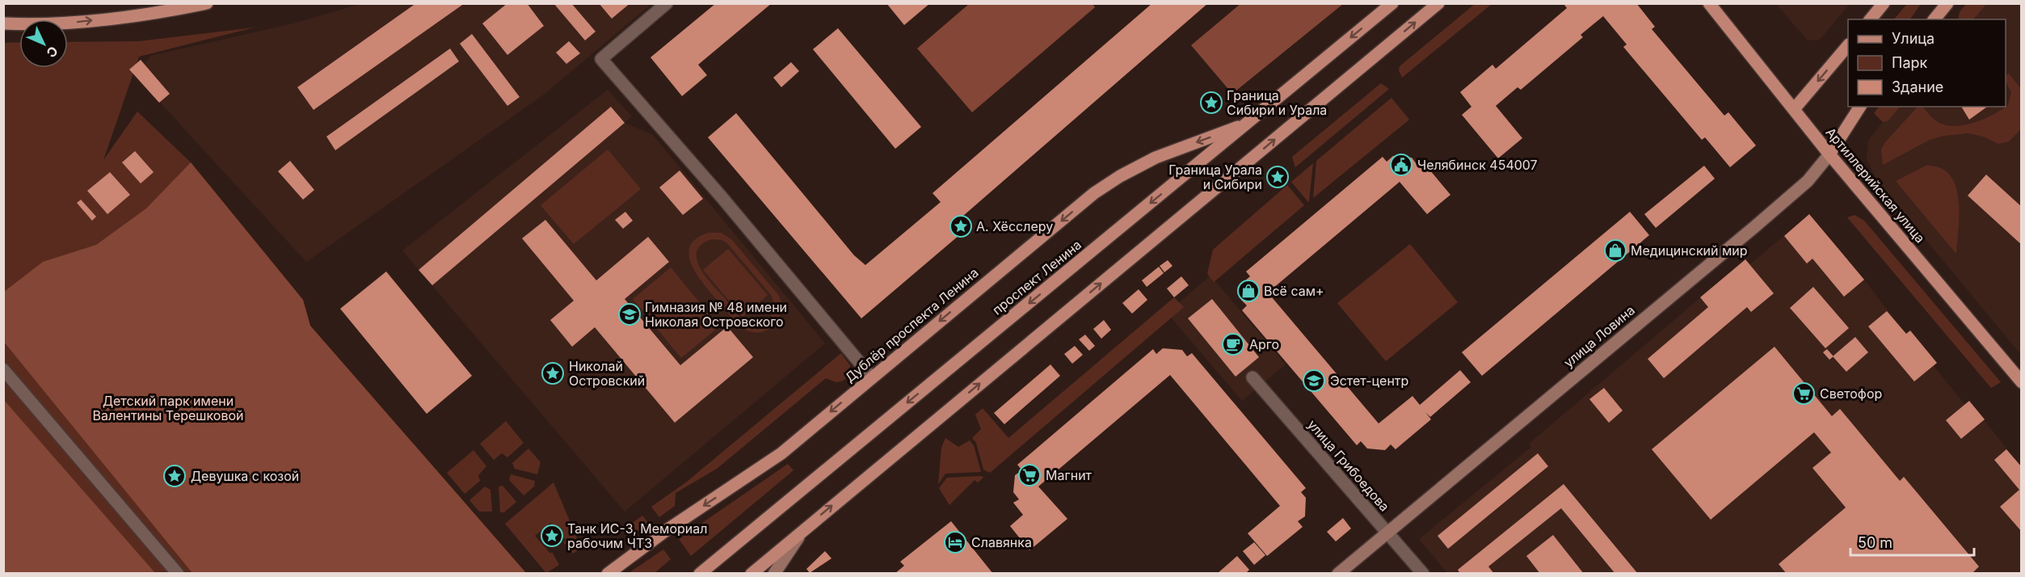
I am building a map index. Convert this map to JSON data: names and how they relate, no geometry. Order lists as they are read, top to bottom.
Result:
{
  "streets": {
    "main road": [
      "Артиллерийская улица",
      "проспект Ленина",
      "Дублёр проспекта Ленина",
      "улица Ловина"
    ],
    "street": ["улица Грибоедова"]
  },
  "crossings": [
    ["Артиллерийская улица", "улица Ловина"],
    ["проспект Ленина", "Дублёр проспекта Ленина"],
    ["улица Ловина", "улица Грибоедова"]
  ],
  "parks": ["Детский парк имени Валентины Терешковой"],
  "places": {
    "place": [
      "Граница Сибири и Урала",
      "Граница Урала и Сибири",
      "А. Хёсслеру",
      "Николай Островский",
      "Девушка с козой",
      "Танк ИС-3, Мемориал рабочим ЧТЗ"
    ],
    "public building": ["Челябинск 454007"],
    "shop": ["Медицинский мир", "Всё сам+"],
    "school or university": ["Гимназия № 48 имени Николая Островского", "Эстет-центр"],
    "cafe": ["Арго"],
    "supermarket": ["Светофор", "Магнит"],
    "hotel": ["Славянка"]
  },
  "legend": ["Улица", "Парк", "Здание"],
  "scale_bar": "50 m",
  "north": "bottom right"
}
